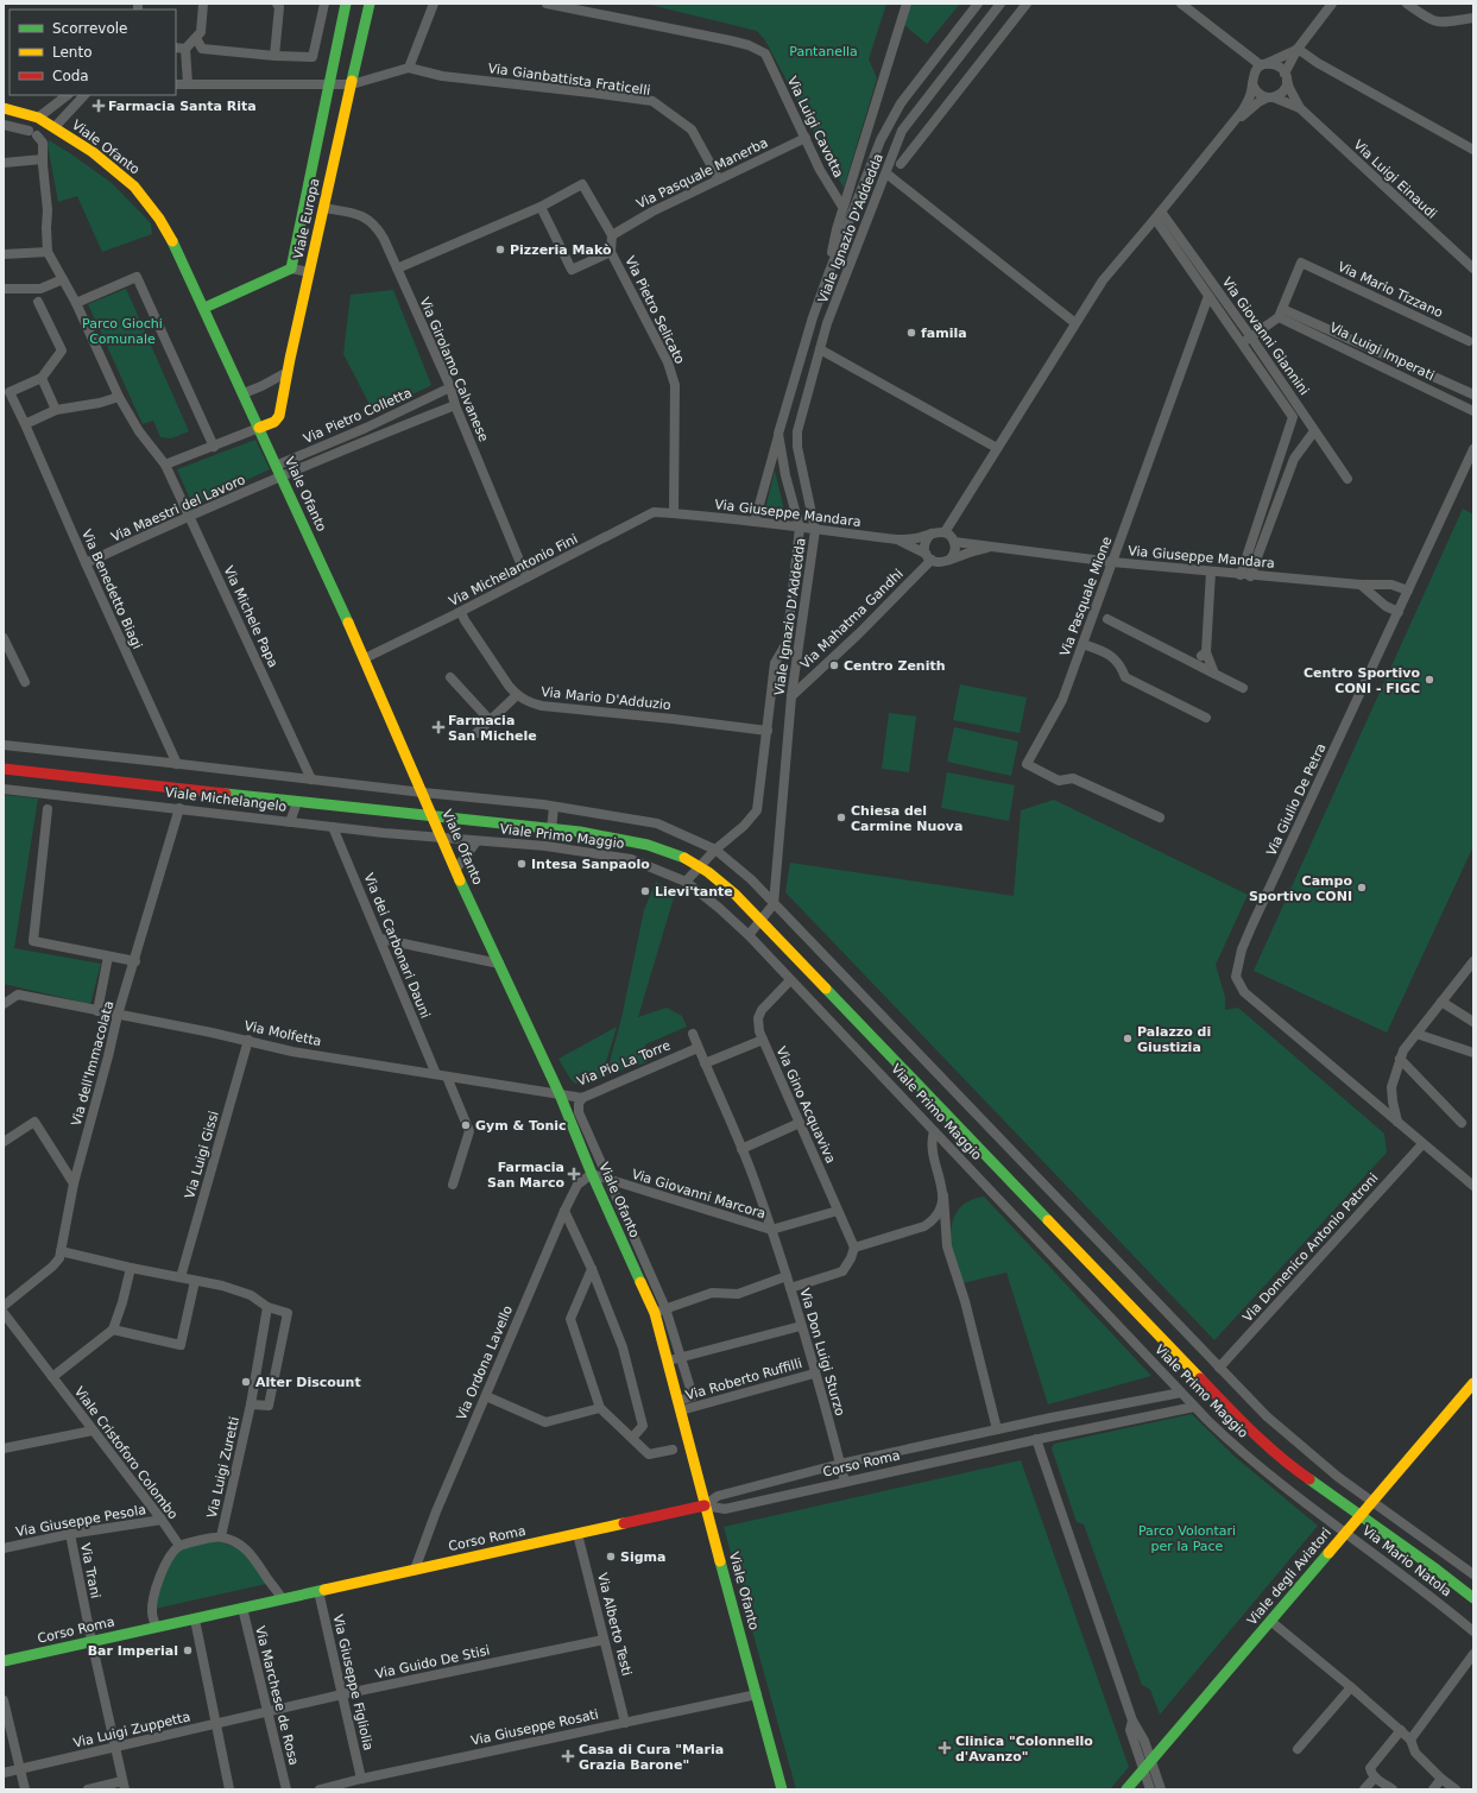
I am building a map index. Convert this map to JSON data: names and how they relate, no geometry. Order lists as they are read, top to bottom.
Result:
{
  "streets": {
    "street": [
      "Via Gianbattista Fraticelli",
      "Via Luigi Cavotta",
      "Viale Ofanto",
      "Via Pasquale Manerba",
      "Via Luigi Einaudi",
      "Viale Europa",
      "Viale Ignazio D'Addedda",
      "Via Mario Tizzano",
      "Via Pietro Selicato",
      "Via Giovanni Giannini",
      "Via Luigi Imperati",
      "Via Girolamo Calvanese",
      "Via Pietro Colletta",
      "Via Maestri del Lavoro",
      "Via Giuseppe Mandara",
      "Via Michelantonio Fini",
      "Via Benedetto Biagi",
      "Via Pasquale Mione",
      "Via Michele Papa",
      "Via Mahatma Gandhi",
      "Via Mario D'Adduzio",
      "Viale Michelangelo",
      "Via Giulio De Petra",
      "Viale Primo Maggio",
      "Via dei Carbonari Dauni",
      "Via Molfetta",
      "Via dell'Immacolata",
      "Via Pio La Torre",
      "Via Gino Acquaviva",
      "Via Luigi Gissi",
      "Via Giovanni Marcora",
      "Via Domenico Antonio Patroni",
      "Via Don Luigi Sturzo",
      "Via Ordona Lavello",
      "Via Roberto Ruffilli",
      "Viale Cristoforo Colombo",
      "Corso Roma",
      "Via Luigi Zuretti",
      "Via Giuseppe Pesola",
      "Via Mario Natola",
      "Via Trani",
      "Viale degli Aviatori",
      "Via Alberto Testi",
      "Via Guido De Stisi",
      "Via Giuseppe Figliolia",
      "Via Marchese de Rosa",
      "Via Giuseppe Rosati",
      "Via Luigi Zuppetta"
    ]
  },
  "crossings": [
    ["Via Gianbattista Fraticelli", "Via Pasquale Manerba"],
    ["Via Luigi Cavotta", "Via Pasquale Manerba"],
    ["Viale Ofanto", "Viale Europa"],
    ["Viale Ofanto", "Via Pietro Colletta"],
    ["Viale Ofanto", "Via Maestri del Lavoro"],
    ["Viale Ofanto", "Via Michelantonio Fini"],
    ["Viale Ofanto", "Viale Michelangelo"],
    ["Viale Ofanto", "Viale Primo Maggio"],
    ["Viale Ofanto", "Via Molfetta"],
    ["Viale Ofanto", "Via Pio La Torre"],
    ["Viale Ofanto", "Via Giovanni Marcora"],
    ["Viale Ofanto", "Via Ordona Lavello"],
    ["Viale Ofanto", "Via Roberto Ruffilli"],
    ["Viale Ofanto", "Corso Roma"],
    ["Viale Ofanto", "Via Giuseppe Rosati"],
    ["Via Pasquale Manerba", "Via Pietro Selicato"],
    ["Viale Europa", "Via Girolamo Calvanese"],
    ["Viale Ignazio D'Addedda", "Via Giuseppe Mandara"],
    ["Viale Ignazio D'Addedda", "Via Mahatma Gandhi"],
    ["Viale Ignazio D'Addedda", "Via Mario D'Adduzio"],
    ["Viale Ignazio D'Addedda", "Viale Primo Maggio"],
    ["Via Mario Tizzano", "Via Luigi Imperati"],
    ["Via Pietro Selicato", "Via Giuseppe Mandara"],
    ["Via Pietro Selicato", "Via Michelantonio Fini"],
    ["Via Giovanni Giannini", "Via Giuseppe Mandara"],
    ["Via Giovanni Giannini", "Via Pasquale Mione"],
    ["Via Girolamo Calvanese", "Via Pietro Colletta"],
    ["Via Girolamo Calvanese", "Via Michelantonio Fini"],
    ["Via Pietro Colletta", "Via Maestri del Lavoro"],
    ["Via Maestri del Lavoro", "Via Benedetto Biagi"],
    ["Via Maestri del Lavoro", "Via Michele Papa"],
    ["Via Giuseppe Mandara", "Via Michelantonio Fini"],
    ["Via Giuseppe Mandara", "Via Pasquale Mione"],
    ["Via Giuseppe Mandara", "Via Mahatma Gandhi"],
    ["Via Giuseppe Mandara", "Via Giulio De Petra"],
    ["Viale Michelangelo", "Viale Primo Maggio"],
    ["Viale Michelangelo", "Via dei Carbonari Dauni"],
    ["Viale Michelangelo", "Via dell'Immacolata"],
    ["Via Giulio De Petra", "Via Domenico Antonio Patroni"],
    ["Viale Primo Maggio", "Via Gino Acquaviva"],
    ["Viale Primo Maggio", "Via Domenico Antonio Patroni"],
    ["Viale Primo Maggio", "Corso Roma"],
    ["Viale Primo Maggio", "Via Mario Natola"],
    ["Viale Primo Maggio", "Viale degli Aviatori"],
    ["Via dei Carbonari Dauni", "Via Molfetta"],
    ["Via Molfetta", "Via dell'Immacolata"],
    ["Via Molfetta", "Via Pio La Torre"],
    ["Via Molfetta", "Via Luigi Gissi"],
    ["Via Pio La Torre", "Via Don Luigi Sturzo"],
    ["Via Giovanni Marcora", "Via Don Luigi Sturzo"],
    ["Via Giovanni Marcora", "Via Ordona Lavello"],
    ["Via Don Luigi Sturzo", "Via Roberto Ruffilli"],
    ["Via Don Luigi Sturzo", "Corso Roma"],
    ["Via Ordona Lavello", "Corso Roma"],
    ["Viale Cristoforo Colombo", "Via Giuseppe Pesola"],
    ["Corso Roma", "Via Trani"],
    ["Corso Roma", "Via Alberto Testi"],
    ["Corso Roma", "Via Giuseppe Figliolia"],
    ["Corso Roma", "Via Marchese de Rosa"],
    ["Via Giuseppe Pesola", "Via Trani"],
    ["Via Mario Natola", "Viale degli Aviatori"],
    ["Via Trani", "Via Luigi Zuppetta"],
    ["Via Alberto Testi", "Via Guido De Stisi"],
    ["Via Alberto Testi", "Via Giuseppe Rosati"],
    ["Via Guido De Stisi", "Via Giuseppe Figliolia"],
    ["Via Guido De Stisi", "Via Marchese de Rosa"],
    ["Via Guido De Stisi", "Via Luigi Zuppetta"],
    ["Via Giuseppe Figliolia", "Via Giuseppe Rosati"],
    ["Via Marchese de Rosa", "Via Luigi Zuppetta"]
  ],
  "parks": ["Pantanella", "Parco Giochi Comunale", "Parco Volontari per la Pace"],
  "places": {
    "health": [
      "Farmacia Santa Rita",
      "Farmacia San Michele",
      "Farmacia San Marco",
      "Clinica \"Colonnello d'Avanzo\"",
      "Casa di Cura \"Maria Grazia Barone\""
    ],
    "other": [
      "Pizzeria Makò",
      "famila",
      "Centro Zenith",
      "Centro Sportivo CONI - FIGC",
      "Chiesa del Carmine Nuova",
      "Intesa Sanpaolo",
      "Campo Sportivo CONI",
      "Lievi'tante",
      "Palazzo di Giustizia",
      "Gym & Tonic",
      "Alter Discount",
      "Sigma",
      "Bar Imperial"
    ]
  },
  "legend": ["Scorrevole", "Lento", "Coda"]
}
